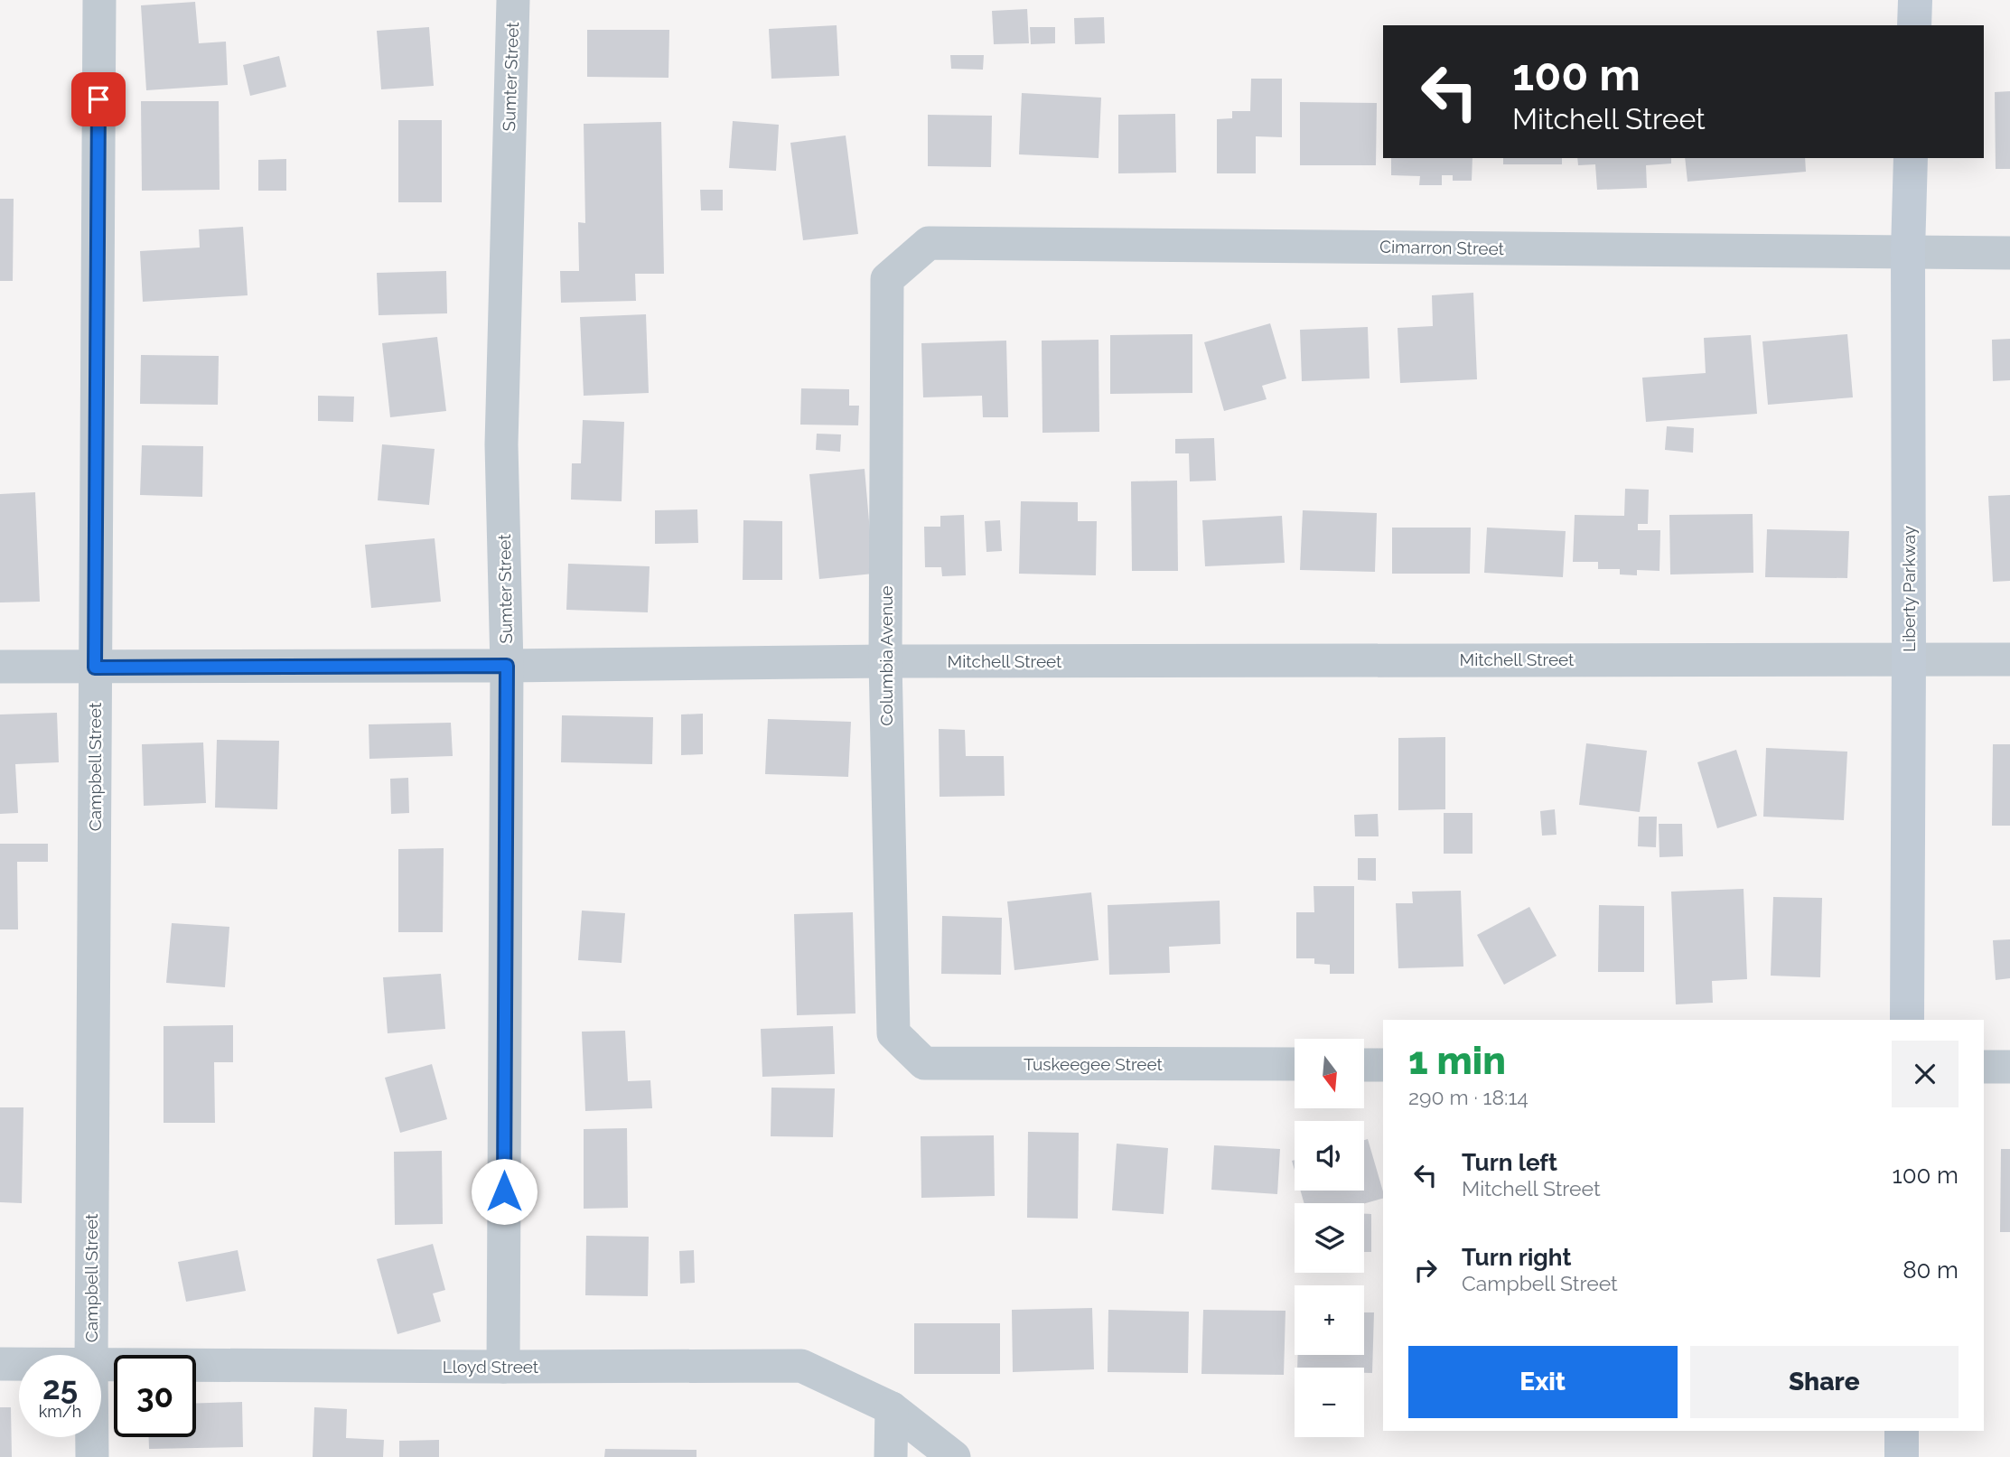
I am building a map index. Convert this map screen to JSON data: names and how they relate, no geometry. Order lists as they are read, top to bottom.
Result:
{
  "streets": {
    "street": [
      "Sumter Street",
      "Cimarron Street",
      "Liberty Parkway",
      "Columbia Avenue",
      "Mitchell Street",
      "Campbell Street",
      "Tuskeegee Street",
      "Lloyd Street"
    ]
  },
  "crossings": [
    ["Sumter Street", "Mitchell Street"],
    ["Sumter Street", "Lloyd Street"],
    ["Cimarron Street", "Liberty Parkway"],
    ["Cimarron Street", "Columbia Avenue"],
    ["Liberty Parkway", "Mitchell Street"],
    ["Columbia Avenue", "Mitchell Street"],
    ["Columbia Avenue", "Tuskeegee Street"],
    ["Mitchell Street", "Campbell Street"]
  ],
  "north": "bottom",
  "page": {
    "turn": ["100 m", "Mitchell Street"],
    "heading": ["1 min", "290 m · 18:14"],
    "map_buttons": ["+", "−"],
    "list": [
      {
        "name": "Turn left",
        "note": "Mitchell Street",
        "value": "100 m"
      },
      {
        "name": "Turn right",
        "note": "Campbell Street",
        "value": "80 m"
      }
    ],
    "buttons": ["Exit", "Share"],
    "speed": "25 km/h",
    "limit": "30"
  }
}
